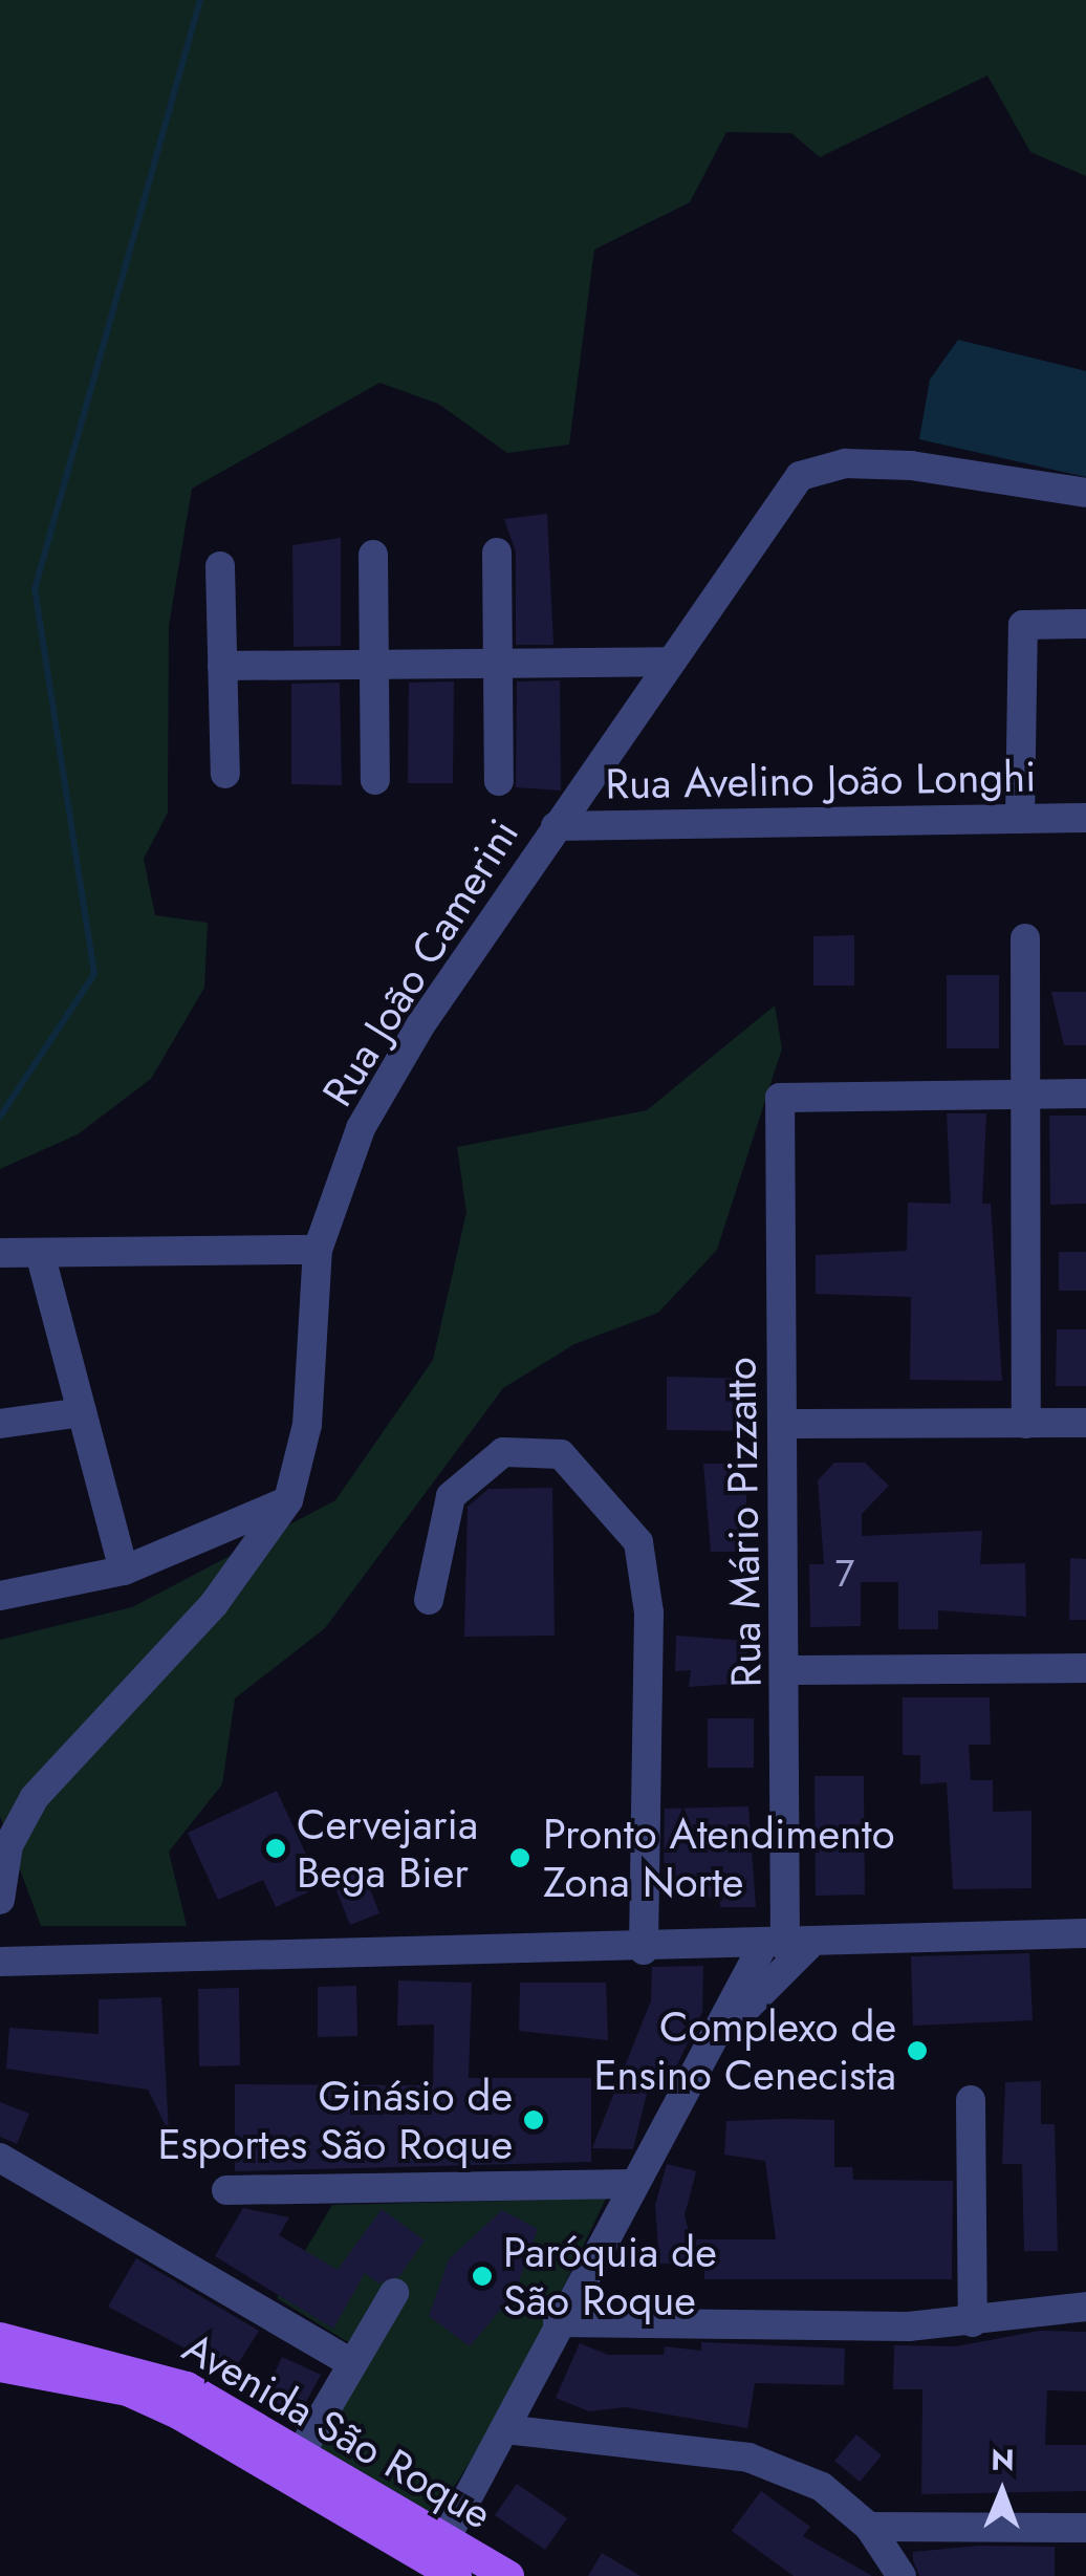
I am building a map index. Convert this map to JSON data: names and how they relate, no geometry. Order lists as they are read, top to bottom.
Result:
{
  "streets": {
    "main road": ["Avenida São Roque"],
    "street": ["Rua Avelino João Longhi", "Rua João Camerini", "Rua Mário Pizzatto"]
  },
  "crossings": [
    ["Rua Avelino João Longhi", "Rua João Camerini"]
  ],
  "places": [
    "Cervejaria Bega Bier",
    "Pronto Atendimento Zona Norte",
    "Complexo de Ensino Cenecista",
    "Ginásio de Esportes São Roque",
    "Paróquia de São Roque"
  ],
  "house_numbers": ["7"],
  "north": "top"
}
